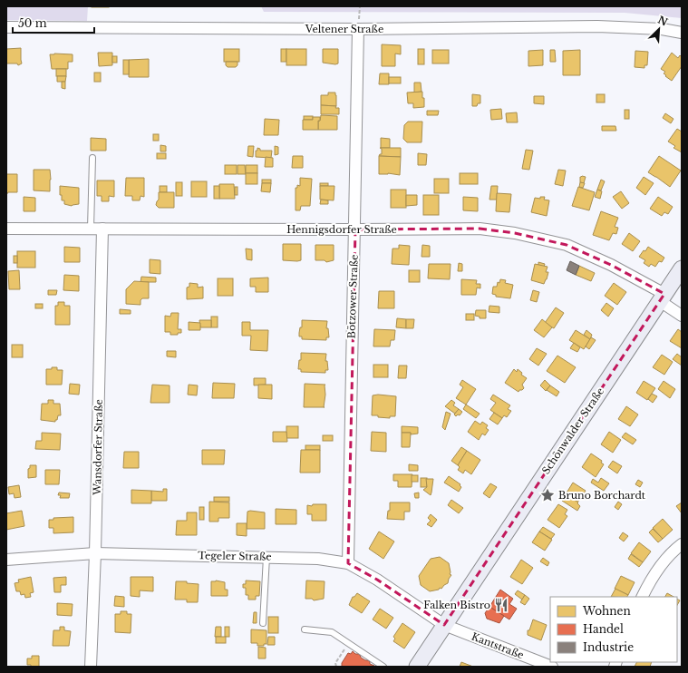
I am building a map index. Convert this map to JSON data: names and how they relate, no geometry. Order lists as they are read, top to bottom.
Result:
{
  "streets": {
    "main road": ["Schönwalder Straße"],
    "street": [
      "Veltener Straße",
      "Hennigsdorfer Straße",
      "Bötzower Straße",
      "Wansdorfer Straße",
      "Tegeler Straße",
      "Kantstraße"
    ]
  },
  "crossings": [
    ["Veltener Straße", "Bötzower Straße"],
    ["Hennigsdorfer Straße", "Bötzower Straße"],
    ["Hennigsdorfer Straße", "Schönwalder Straße"],
    ["Hennigsdorfer Straße", "Wansdorfer Straße"],
    ["Bötzower Straße", "Tegeler Straße"],
    ["Schönwalder Straße", "Tegeler Straße"],
    ["Schönwalder Straße", "Kantstraße"],
    ["Wansdorfer Straße", "Tegeler Straße"],
    ["Tegeler Straße", "Kantstraße"]
  ],
  "places": {
    "place": ["Bruno Borchardt"],
    "restaurant": ["Falken Bistro"]
  },
  "legend": ["Wohnen", "Handel", "Industrie"],
  "scale_bar": "50 m",
  "north": "top right"
}
